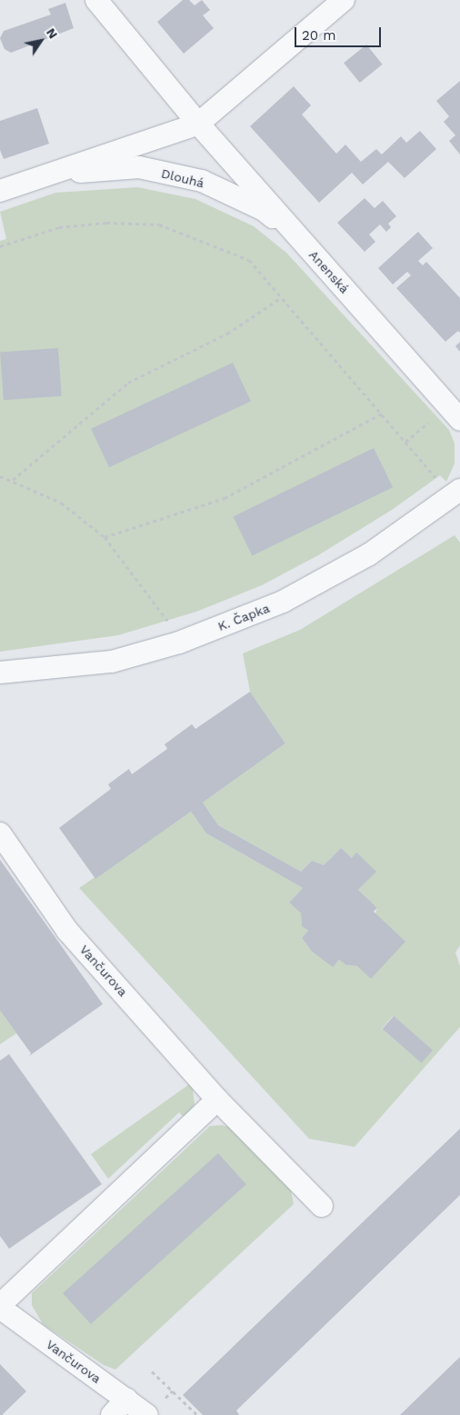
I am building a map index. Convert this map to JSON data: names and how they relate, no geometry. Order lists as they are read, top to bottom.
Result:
{
  "streets": {
    "street": [
      "Dlouhá",
      "Anenská",
      "K. Čapka",
      "Vančurova"
    ]
  },
  "crossings": [
    ["Dlouhá", "Anenská"]
  ],
  "scale_bar": "20 m",
  "north": "top right"
}
